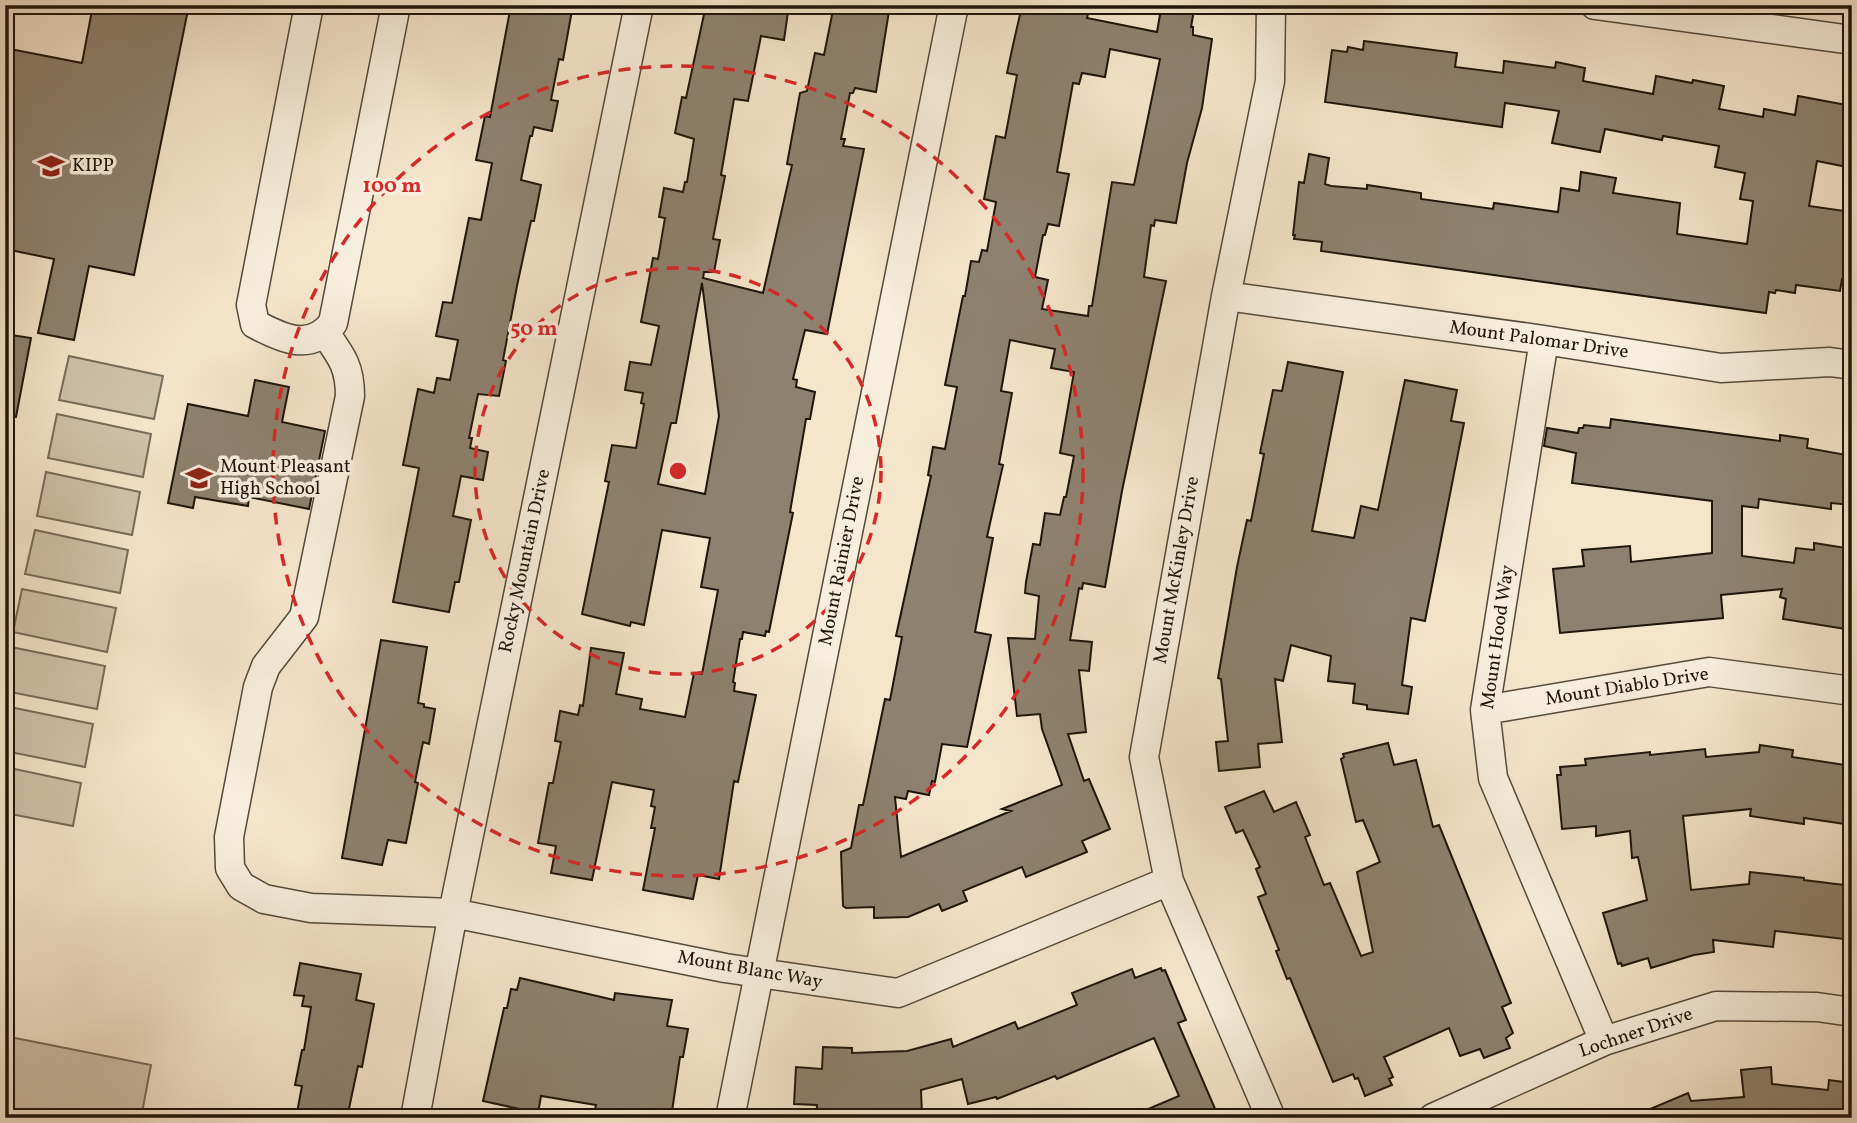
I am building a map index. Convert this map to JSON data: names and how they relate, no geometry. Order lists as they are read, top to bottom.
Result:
{
  "streets": {
    "street": [
      "Mount Palomar Drive",
      "Rocky Mountain Drive",
      "Mount Rainier Drive",
      "Mount McKinley Drive",
      "Mount Hood Way",
      "Mount Diablo Drive",
      "Mount Blanc Way",
      "Lochner Drive"
    ]
  },
  "crossings": [
    ["Mount Palomar Drive", "Mount McKinley Drive"],
    ["Mount Palomar Drive", "Mount Hood Way"],
    ["Rocky Mountain Drive", "Mount Blanc Way"],
    ["Mount Rainier Drive", "Mount Blanc Way"],
    ["Mount McKinley Drive", "Mount Blanc Way"],
    ["Mount Hood Way", "Mount Diablo Drive"],
    ["Mount Hood Way", "Lochner Drive"]
  ],
  "places": {
    "school or university": ["KIPP", "Mount Pleasant High School"]
  },
  "rings": ["100 m", "50 m"]
}
